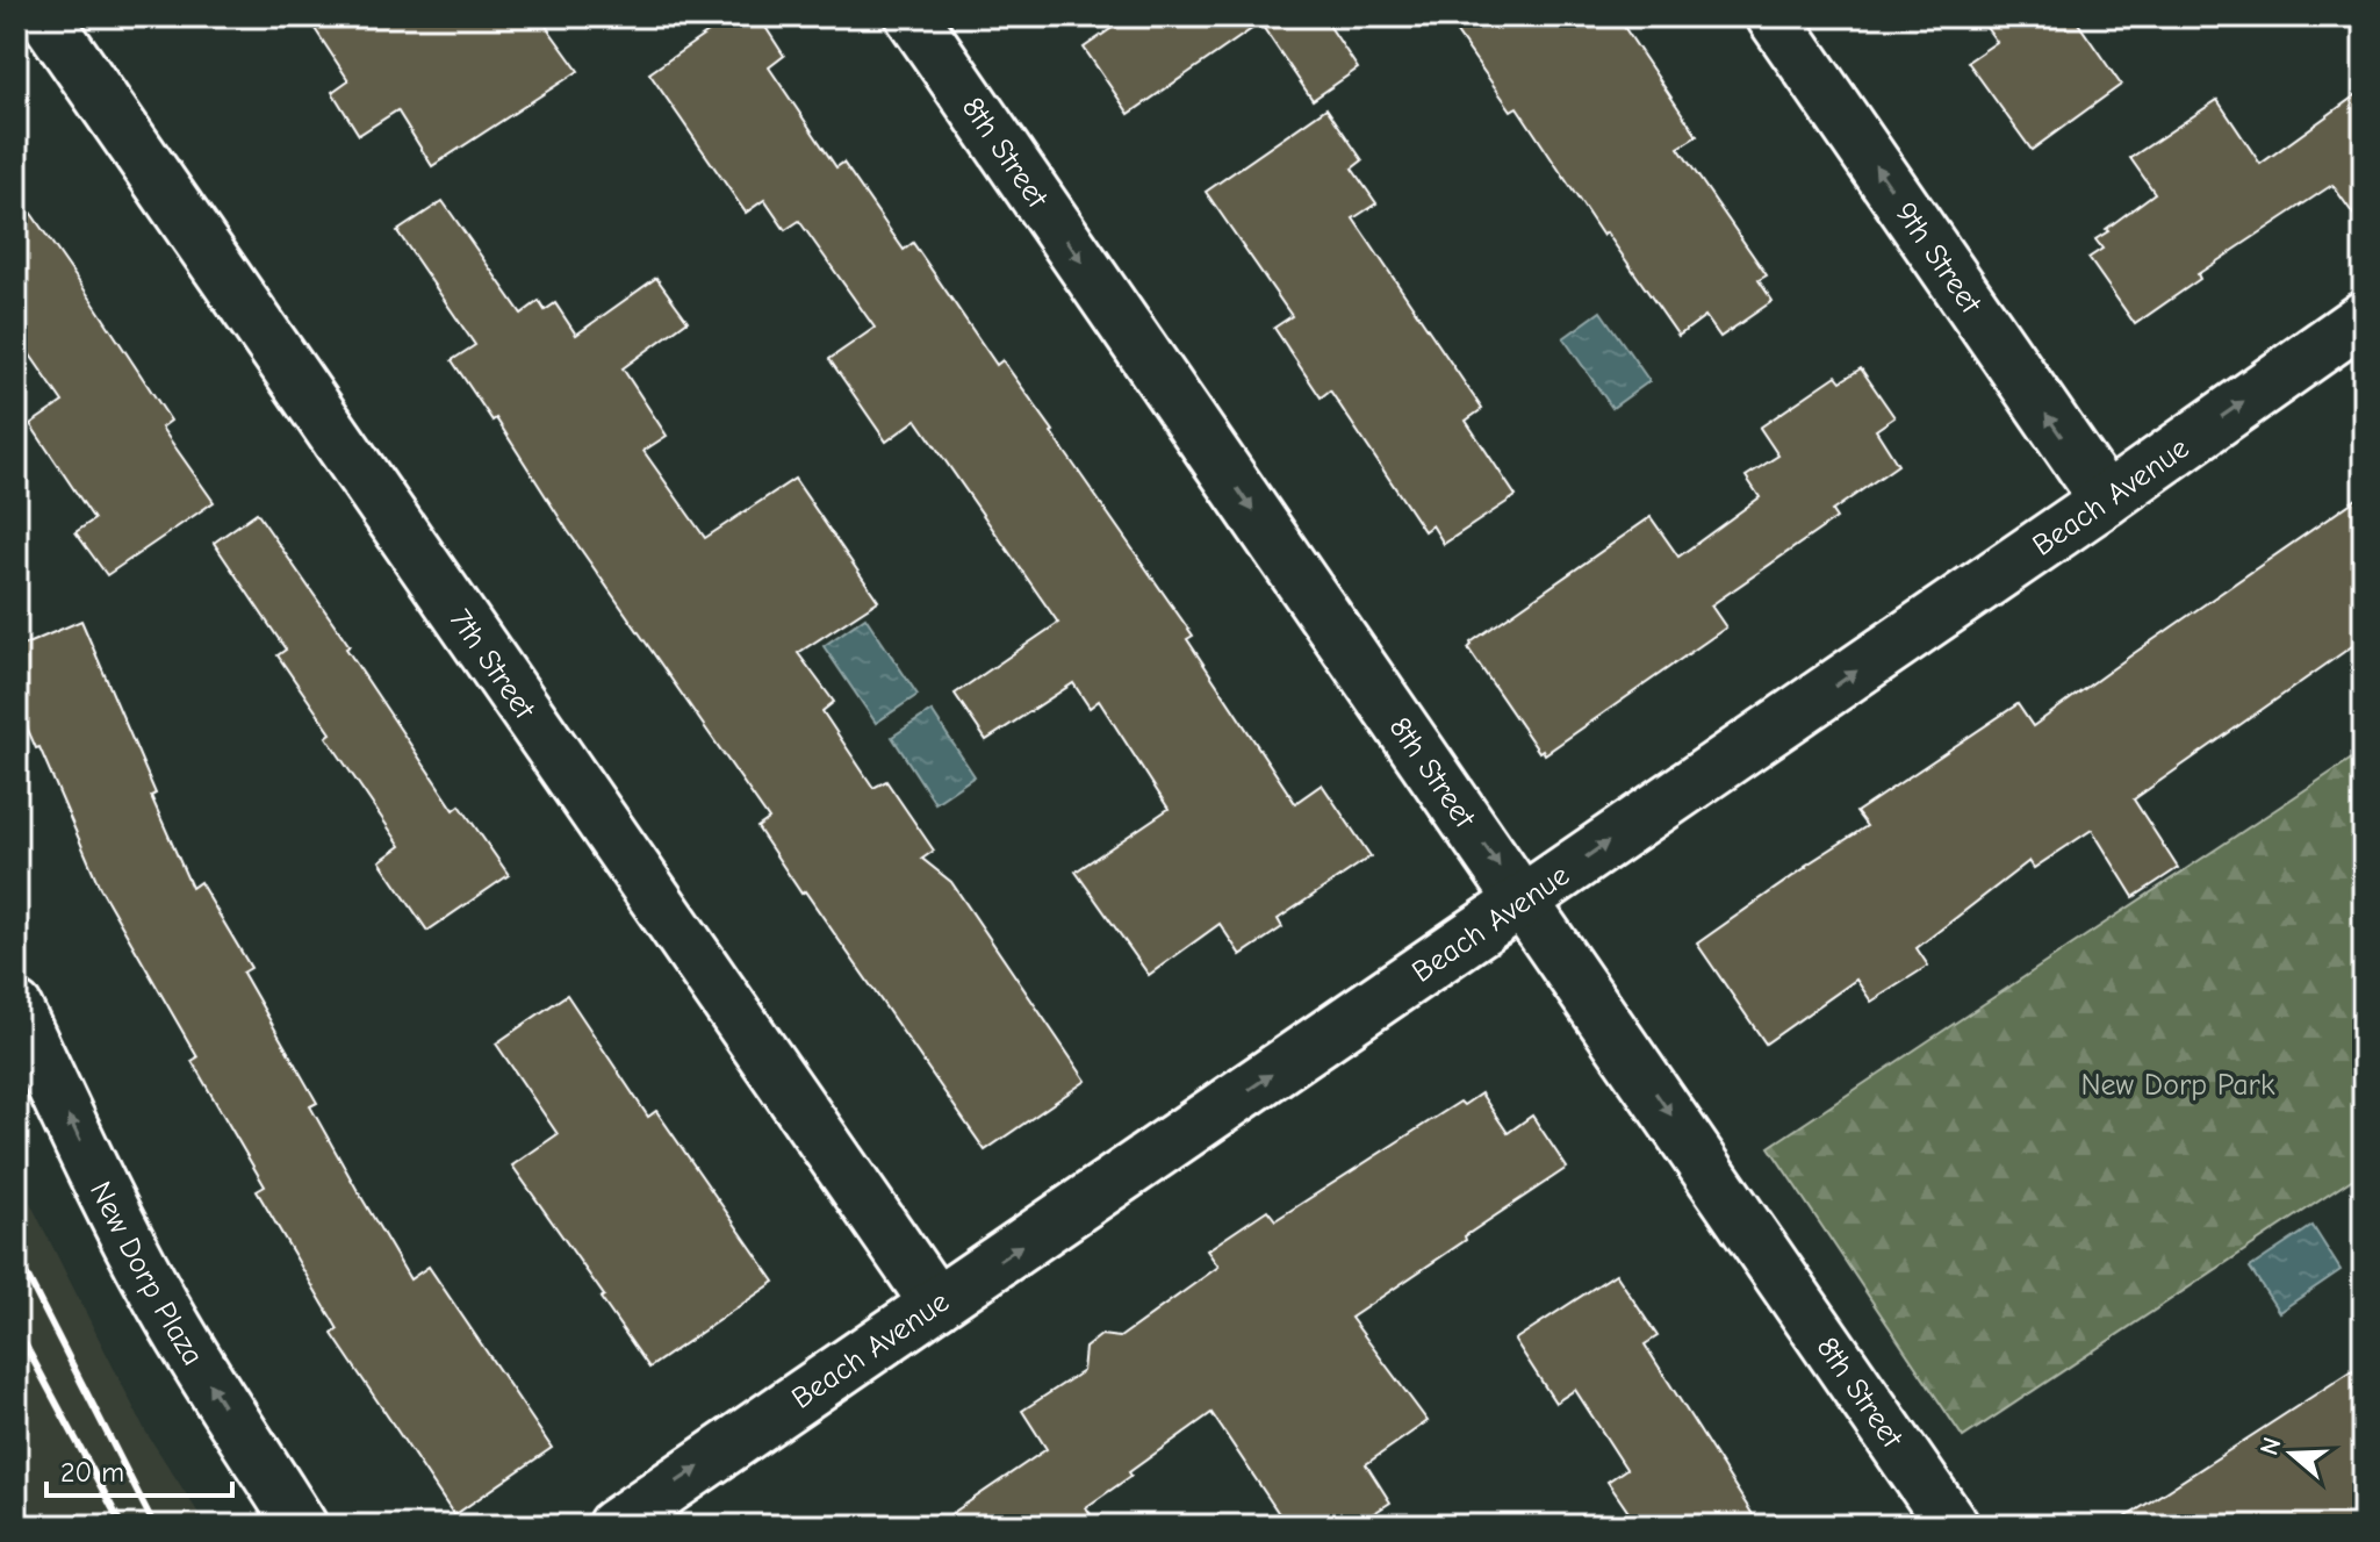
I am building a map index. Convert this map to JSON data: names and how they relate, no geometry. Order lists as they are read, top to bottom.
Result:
{
  "streets": {
    "street": [
      "8th Street",
      "9th Street",
      "Beach Avenue",
      "7th Street",
      "New Dorp Plaza"
    ]
  },
  "crossings": [
    ["8th Street", "Beach Avenue"],
    ["9th Street", "Beach Avenue"],
    ["Beach Avenue", "7th Street"]
  ],
  "one_way": [
    "8th Street",
    "9th Street",
    "Beach Avenue",
    "New Dorp Plaza"
  ],
  "parks": ["New Dorp Park"],
  "scale_bar": "20 m",
  "north": "left"
}
